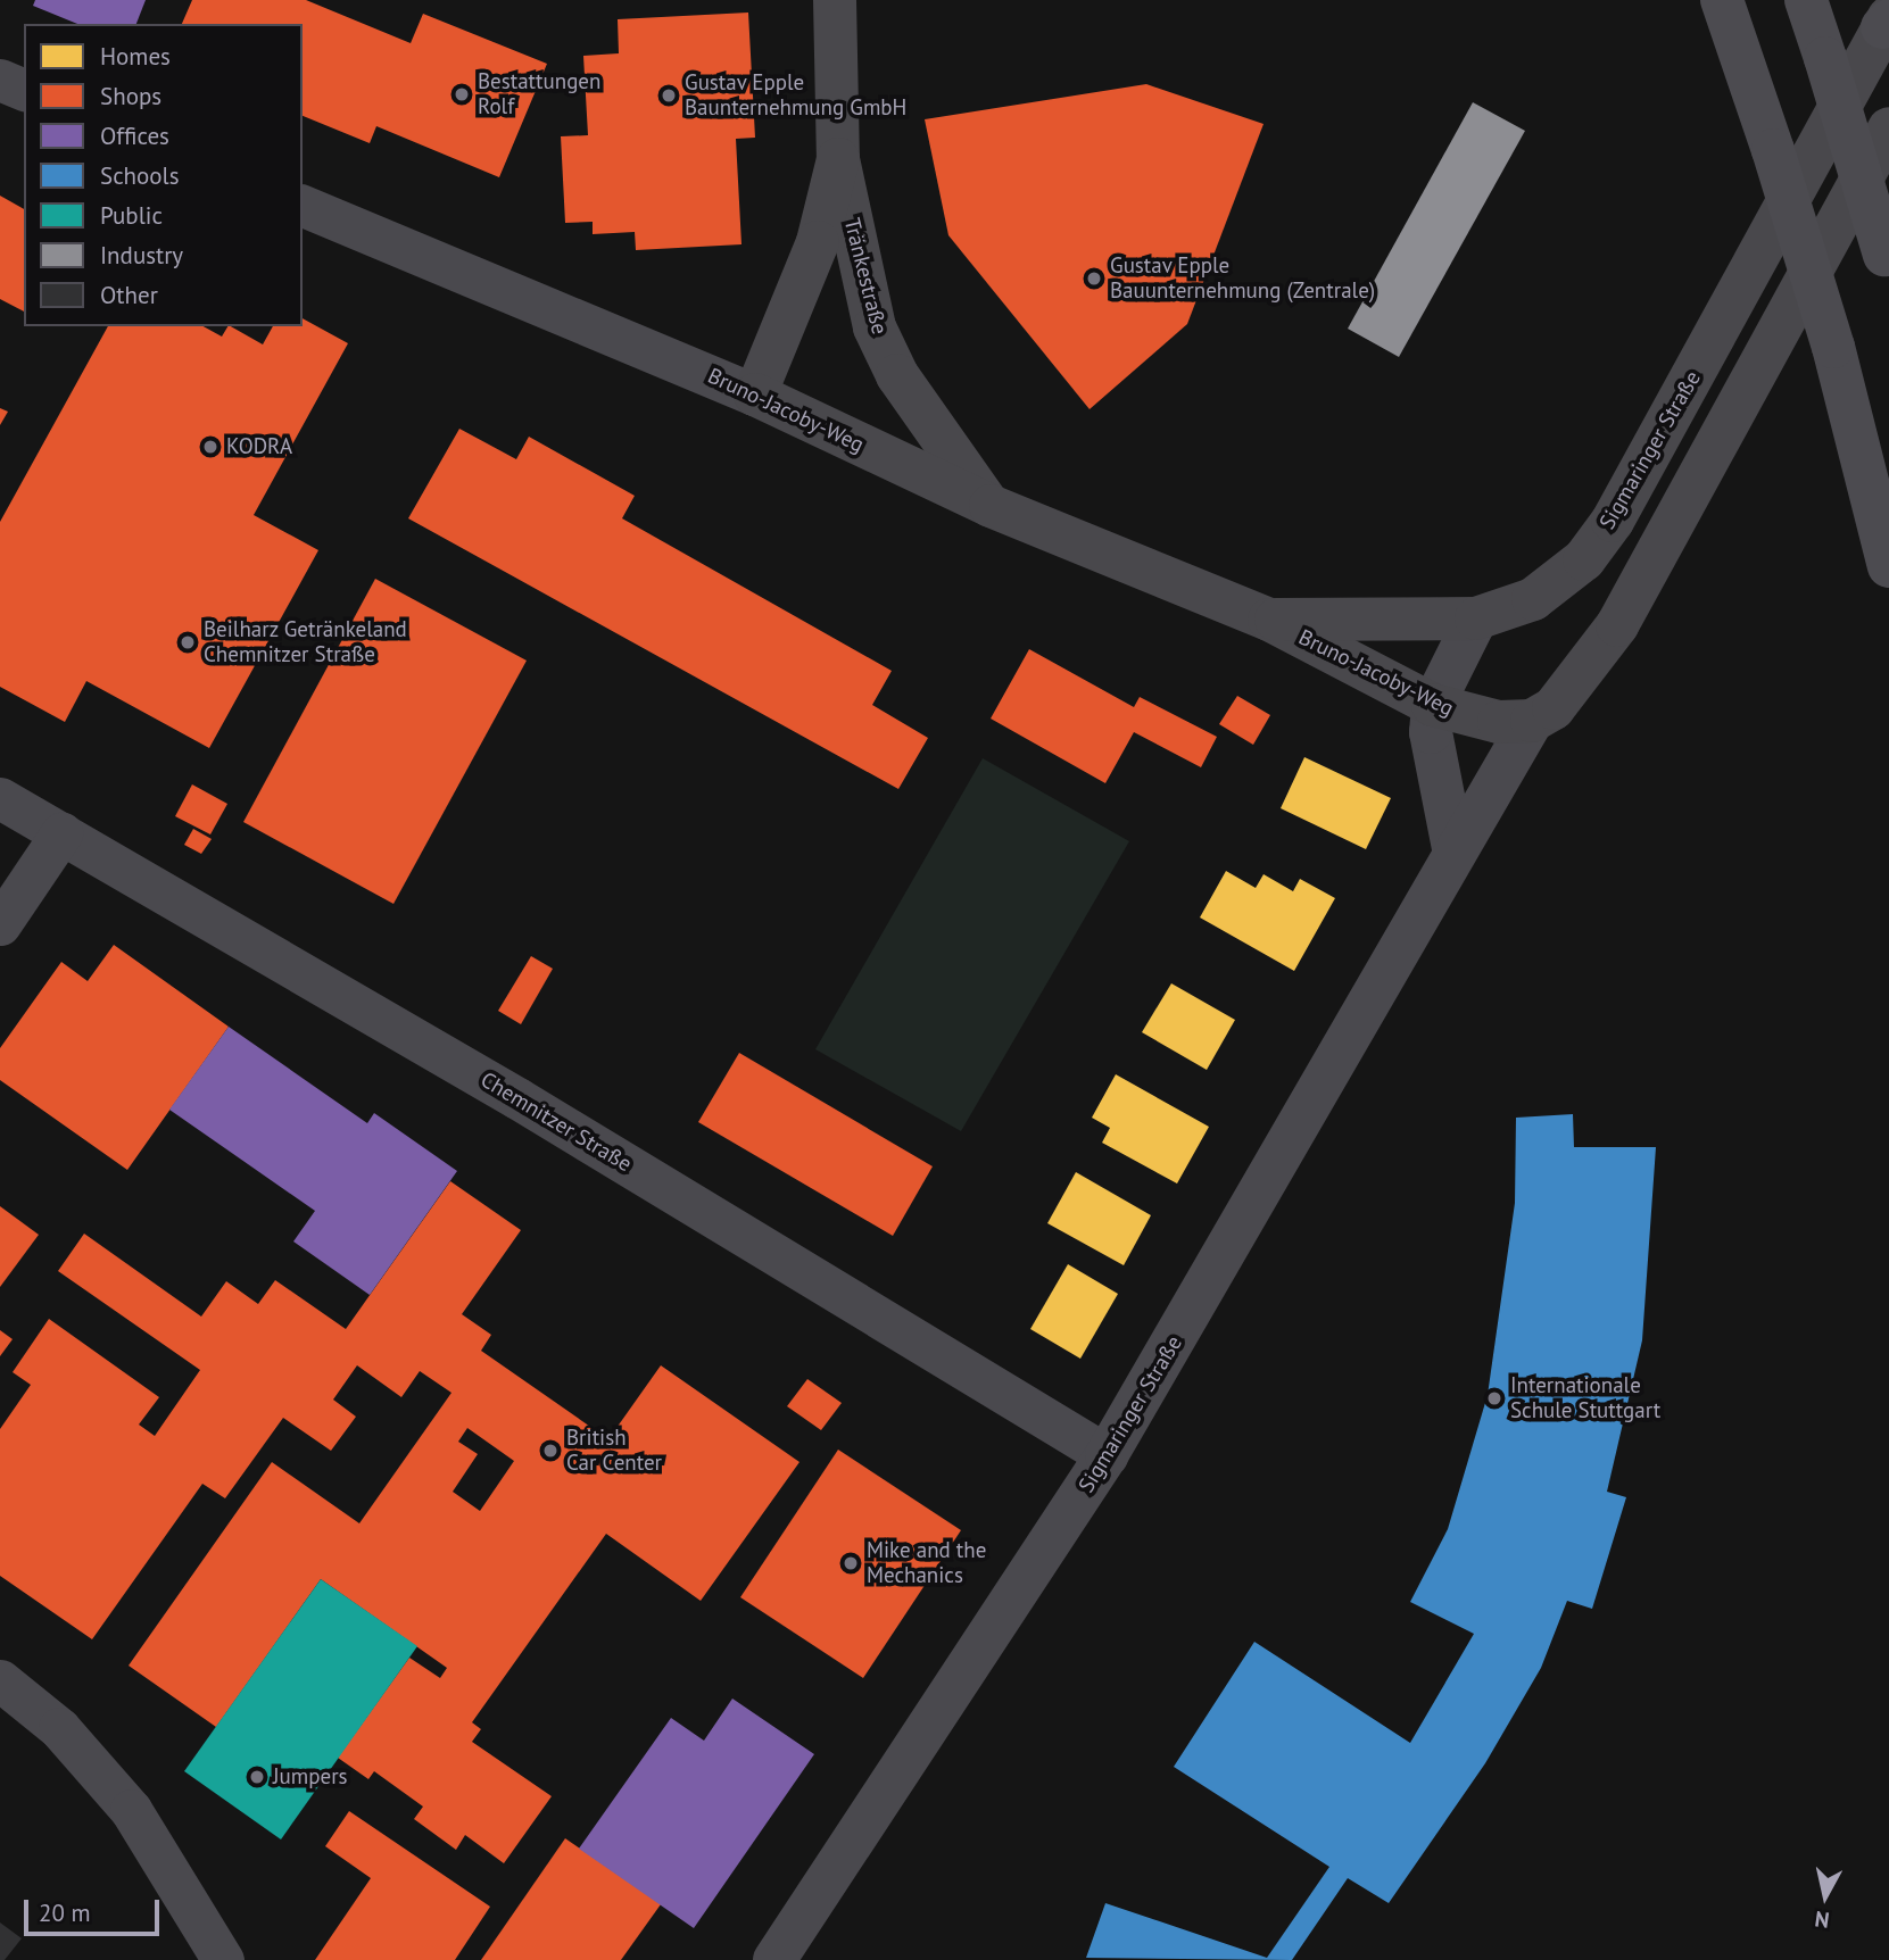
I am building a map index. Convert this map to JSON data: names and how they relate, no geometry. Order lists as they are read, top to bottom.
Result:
{
  "streets": {
    "main road": ["Tränkestraße", "Bruno-Jacoby-Weg", "Sigmaringer Straße"],
    "street": ["Chemnitzer Straße"]
  },
  "crossings": [
    ["Tränkestraße", "Bruno-Jacoby-Weg"],
    ["Bruno-Jacoby-Weg", "Sigmaringer Straße"],
    ["Sigmaringer Straße", "Chemnitzer Straße"]
  ],
  "places": [
    "Bestattungen Rolf",
    "Gustav Epple Baunternehmung GmbH",
    "Gustav Epple Bauunternehmung (Zentrale)",
    "KODRA",
    "Beilharz Getränkeland Chemnitzer Straße",
    "Internationale Schule Stuttgart",
    "British Car Center",
    "Mike and the Mechanics",
    "Jumpers"
  ],
  "legend": [
    "Homes",
    "Shops",
    "Offices",
    "Schools",
    "Public",
    "Industry",
    "Other"
  ],
  "scale_bar": "20 m",
  "north": "bottom"
}
